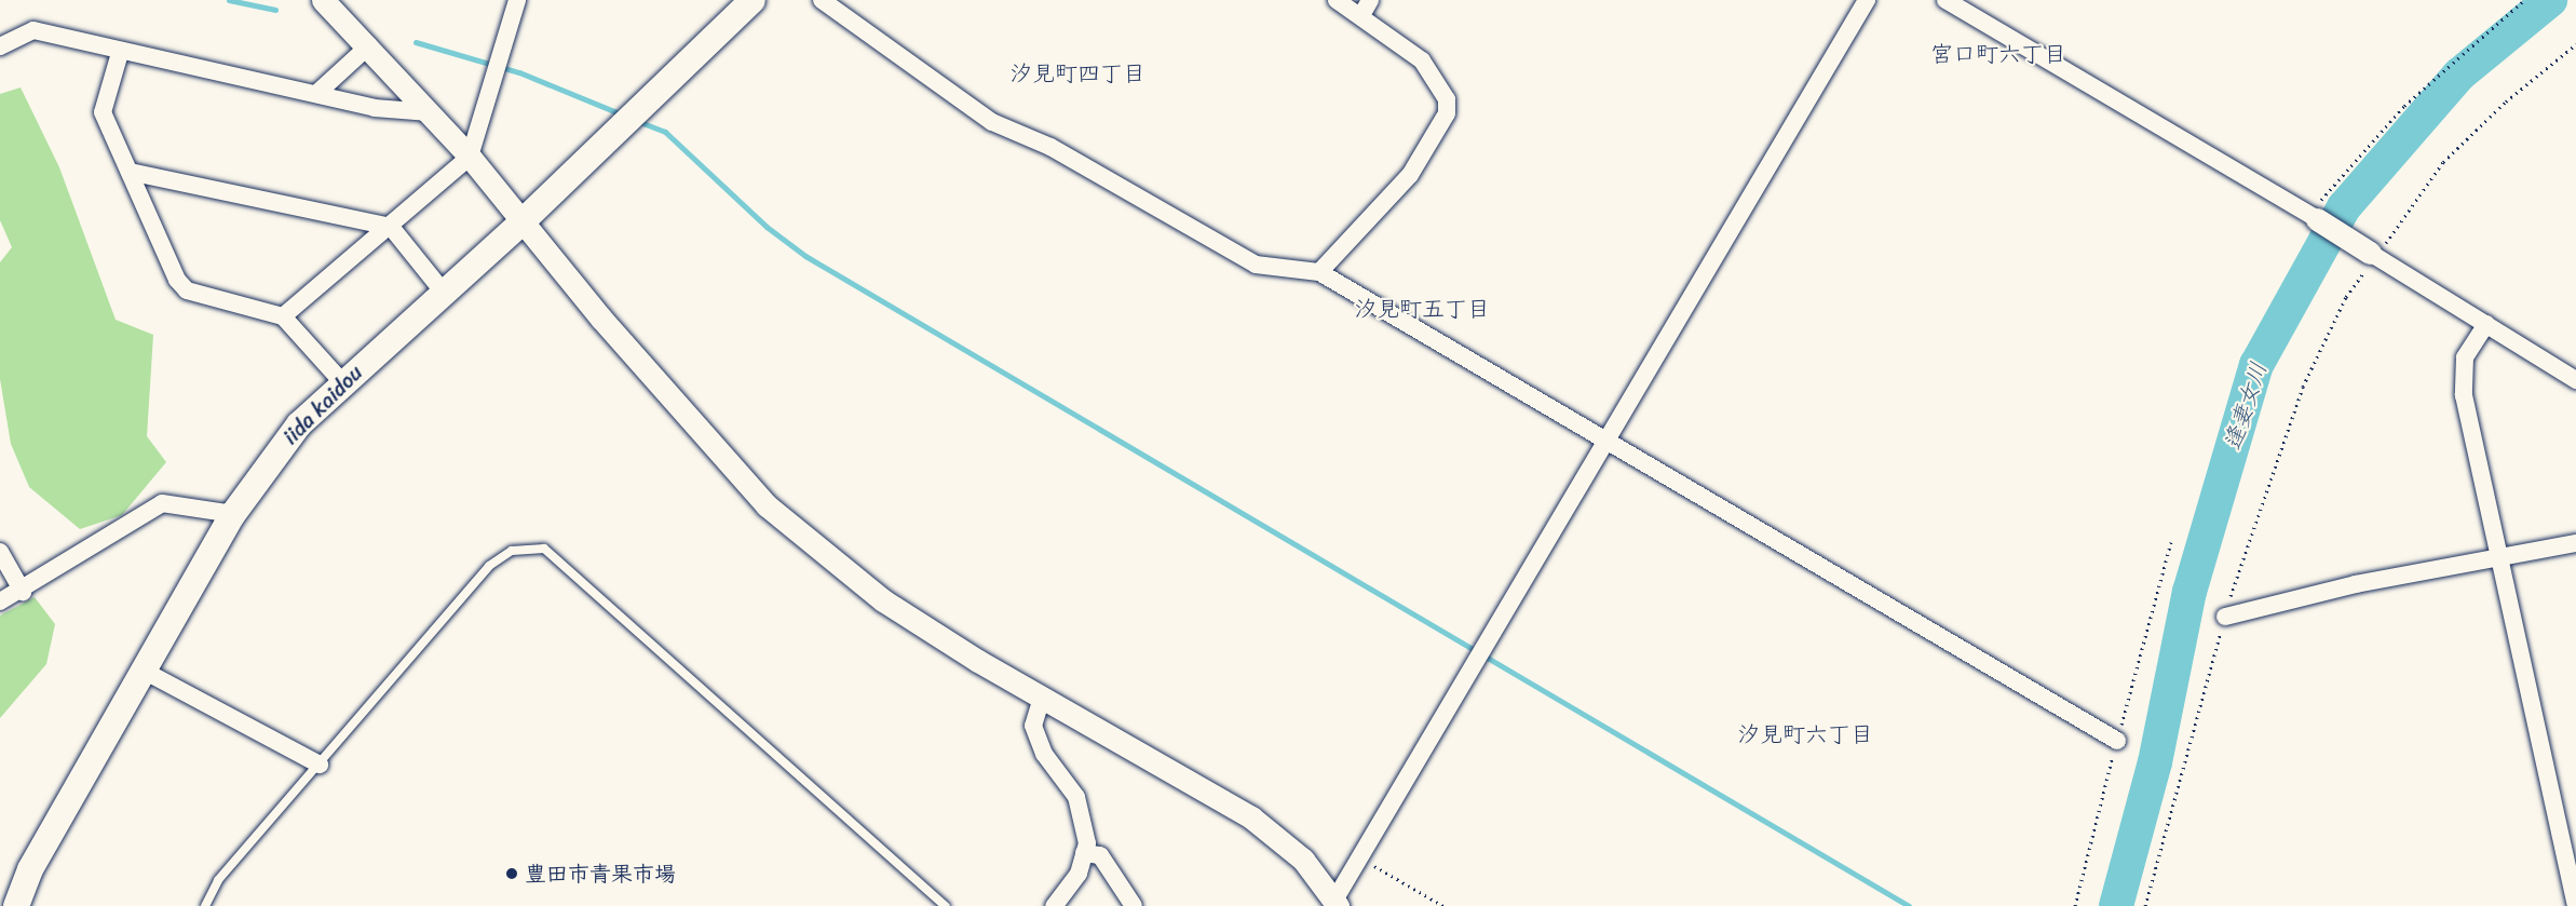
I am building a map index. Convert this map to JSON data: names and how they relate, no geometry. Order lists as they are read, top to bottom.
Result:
{
  "streets": {
    "main road": ["iida kaidou"]
  },
  "districts": [
    "宮口町六丁目",
    "汐見町四丁目",
    "汐見町五丁目",
    "汐見町六丁目"
  ],
  "water": ["逢妻女川"],
  "places": ["豊田市青果市場"]
}
